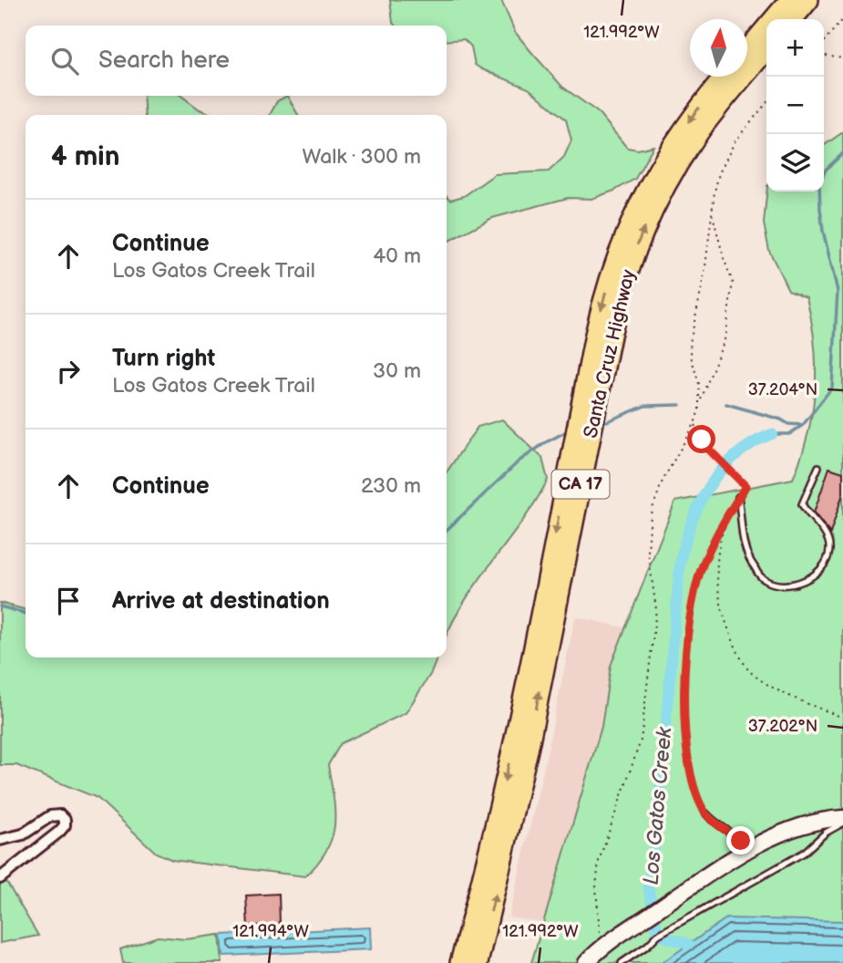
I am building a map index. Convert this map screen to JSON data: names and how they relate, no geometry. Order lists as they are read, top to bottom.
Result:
{
  "streets": {
    "highway": ["Santa Cruz Highway", "CA 17"]
  },
  "water": ["Los Gatos Creek"],
  "north": "top",
  "page": {
    "map_buttons": ["+", "−"],
    "search": "Search here",
    "heading": ["4 min", "Walk · 300 m"],
    "list": [
      ["Continue", "Los Gatos Creek Trail", "40 m"],
      ["Turn right", "Los Gatos Creek Trail", "30 m"],
      ["Continue", "230 m"],
      "Arrive at destination"
    ]
  },
  "coordinates": [
    "121.992°W",
    "37.204°N",
    "37.202°N",
    "121.994°W"
  ]
}
